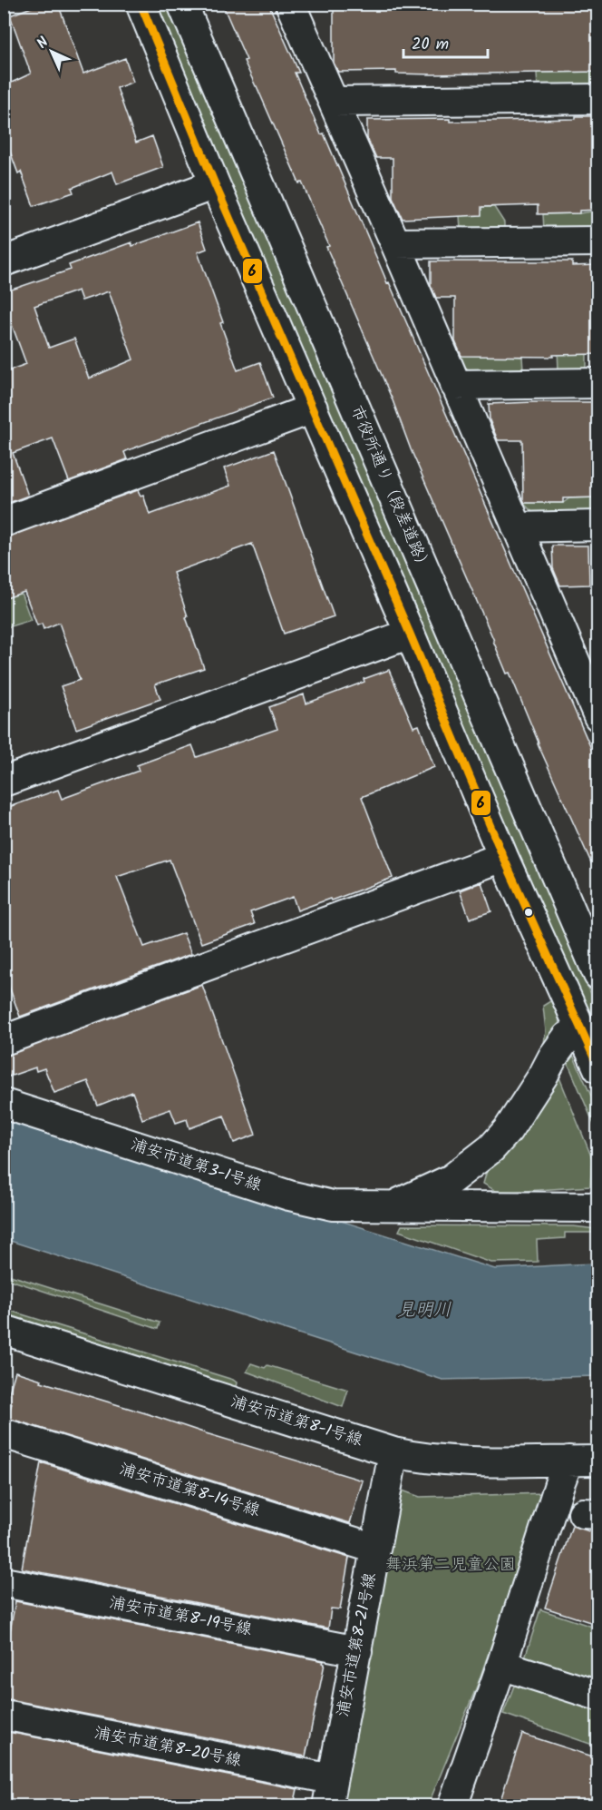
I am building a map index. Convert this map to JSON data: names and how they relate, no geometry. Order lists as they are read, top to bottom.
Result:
{
  "streets": {
    "street": [
      "市役所通り（段差道路）",
      "浦安市道第3-1号線",
      "浦安市道第8-1号線",
      "浦安市道第8-14号線",
      "浦安市道第8-19号線",
      "浦安市道第8-21号線",
      "浦安市道第8-20号線"
    ]
  },
  "crossings": [
    ["浦安市道第8-1号線", "浦安市道第8-21号線"],
    ["浦安市道第8-14号線", "浦安市道第8-21号線"],
    ["浦安市道第8-19号線", "浦安市道第8-21号線"],
    ["浦安市道第8-21号線", "浦安市道第8-20号線"]
  ],
  "water": ["見明川"],
  "parks": ["舞浜第二児童公園"],
  "lines": ["transit line 6"],
  "scale_bar": "20 m",
  "north": "top left"
}
